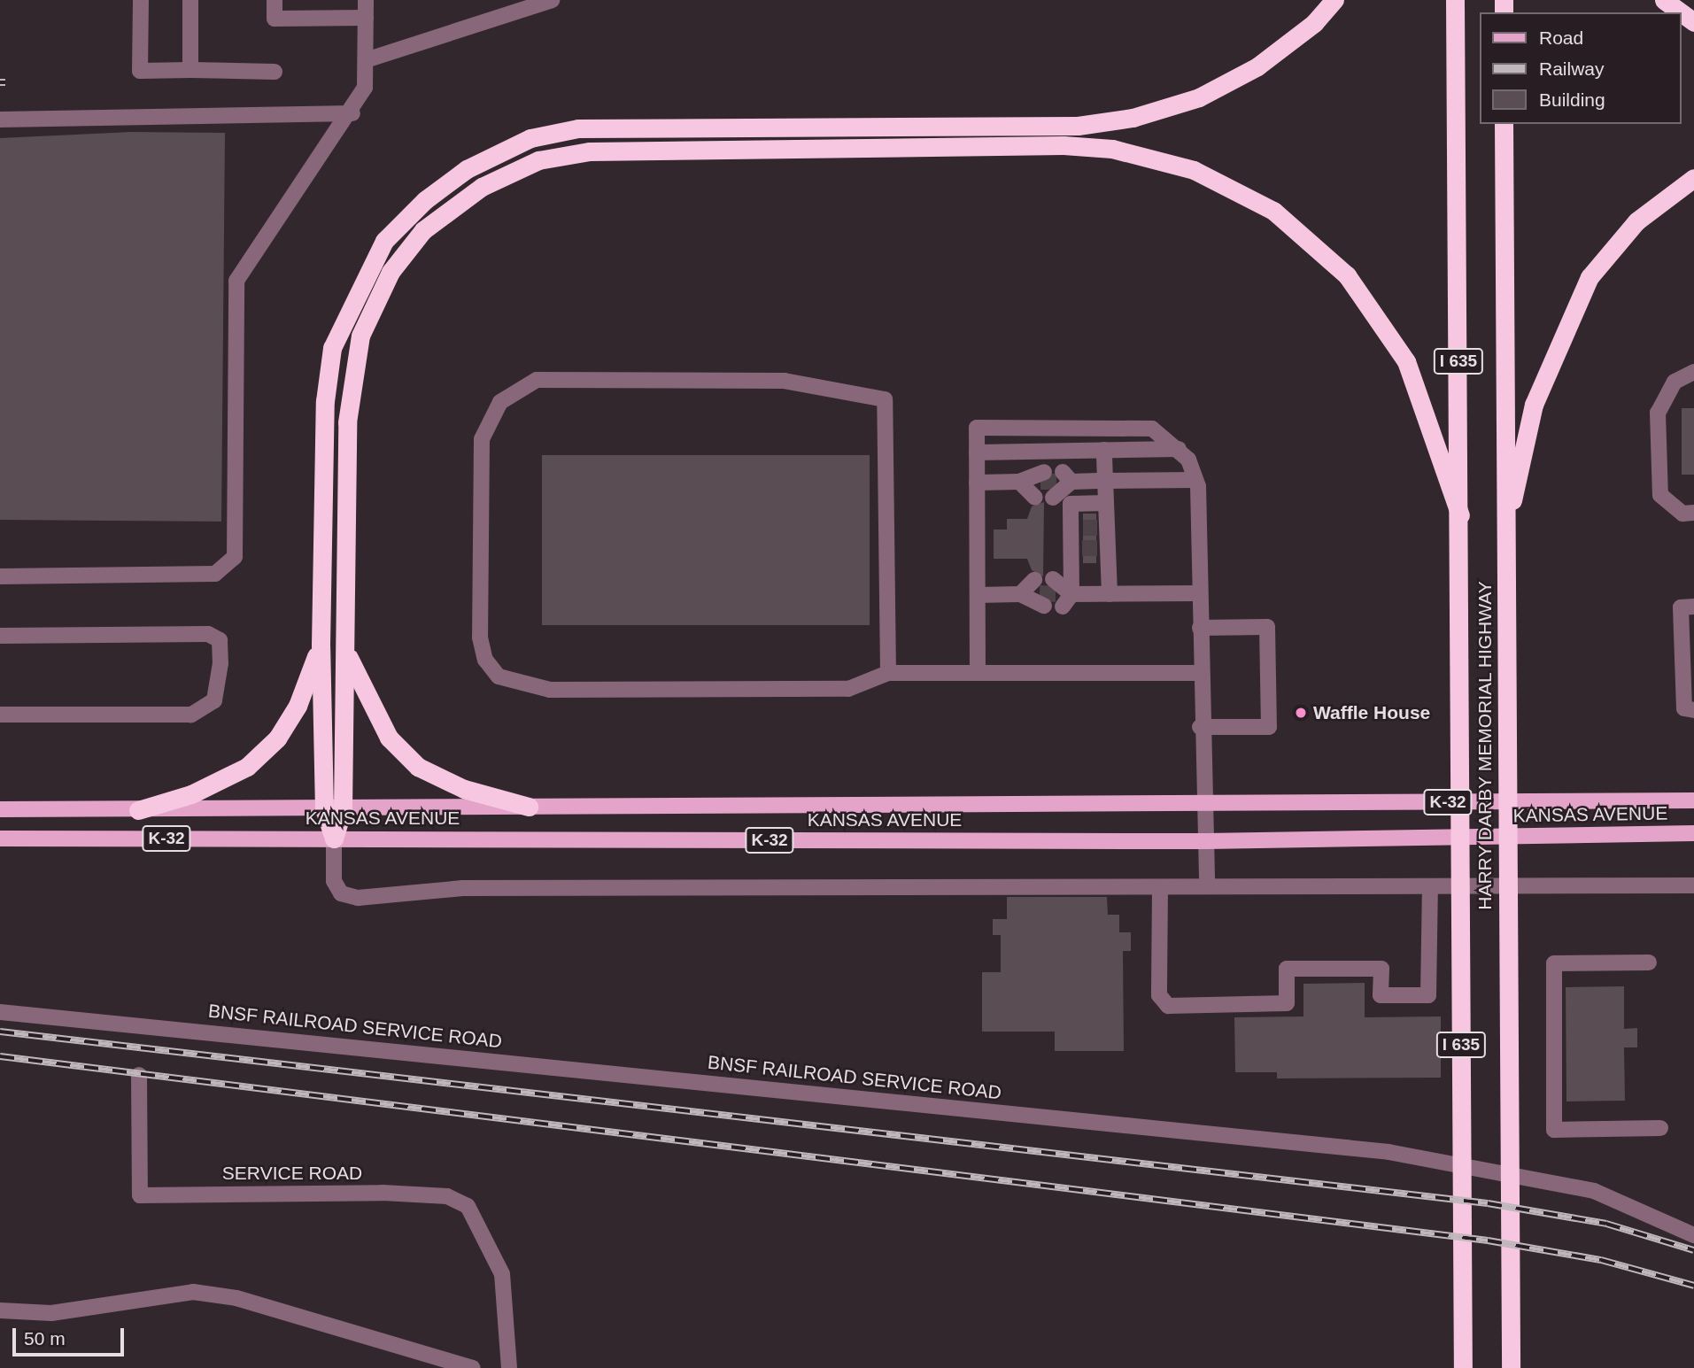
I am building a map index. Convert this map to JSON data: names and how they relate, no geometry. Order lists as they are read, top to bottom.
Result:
{
  "streets": {
    "highway": ["I 635", "HARRY DARBY MEMORIAL HIGHWAY"],
    "main road": ["K-32", "KANSAS AVENUE"],
    "street": ["BNSF RAILROAD SERVICE ROAD", "SERVICE ROAD"]
  },
  "places": ["Waffle House"],
  "legend": ["Road", "Railway", "Building"],
  "scale_bar": "50 m"
}
